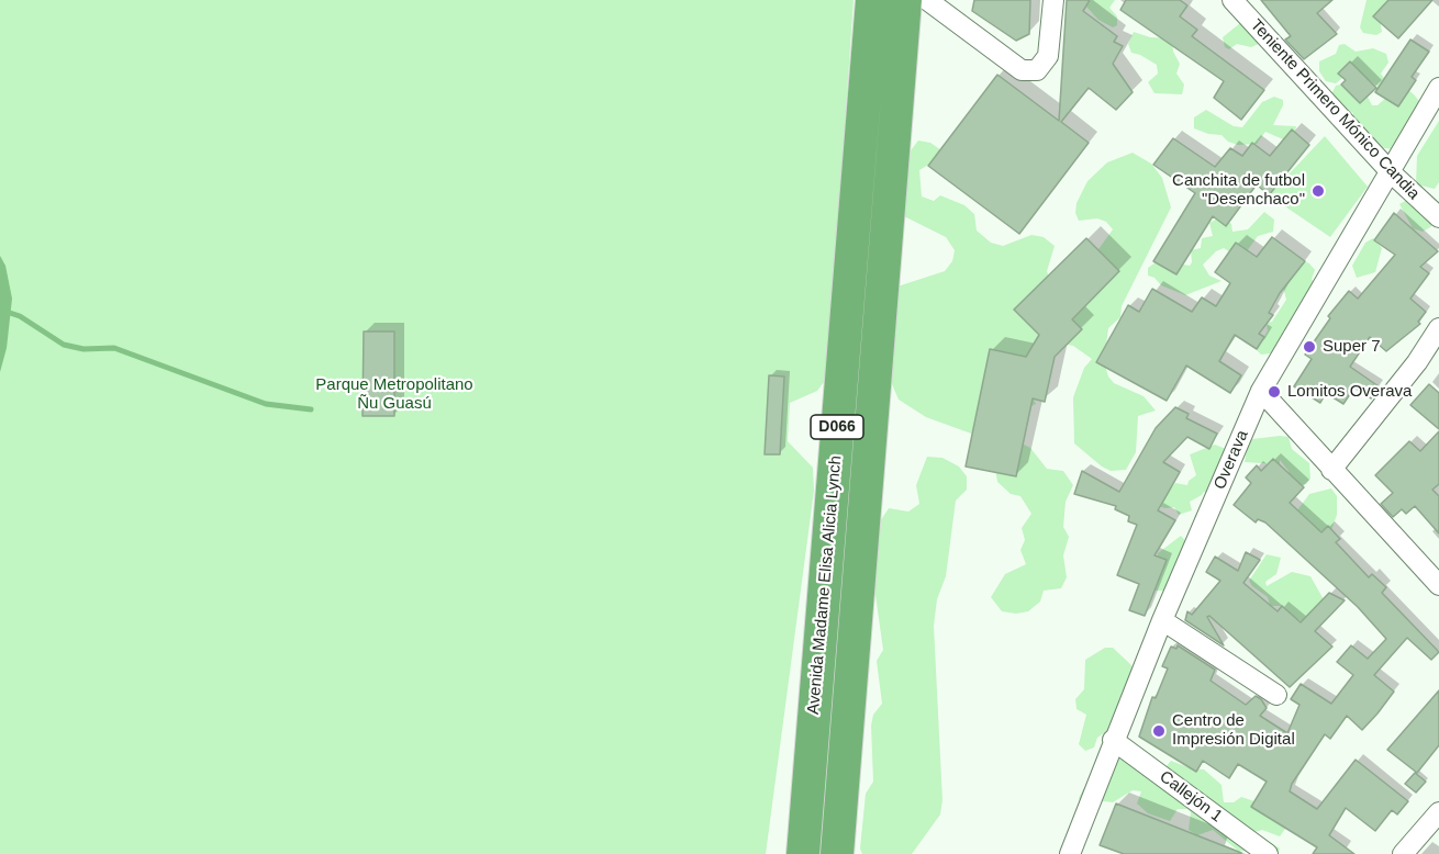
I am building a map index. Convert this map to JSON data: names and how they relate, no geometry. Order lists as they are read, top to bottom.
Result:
{
  "streets": {
    "highway": ["D066", "Avenida Madame Elisa Alicia Lynch"],
    "street": ["Teniente Primero Mónico Candia", "Overava", "Callejón 1"]
  },
  "crossings": [
    ["Teniente Primero Mónico Candia", "Overava"],
    ["Overava", "Callejón 1"]
  ],
  "parks": ["Parque Metropolitano Ñu Guasú"],
  "places": [
    "Canchita de futbol \"Desenchaco\"",
    "Super 7",
    "Lomitos Overava",
    "Centro de Impresión Digital"
  ]
}
